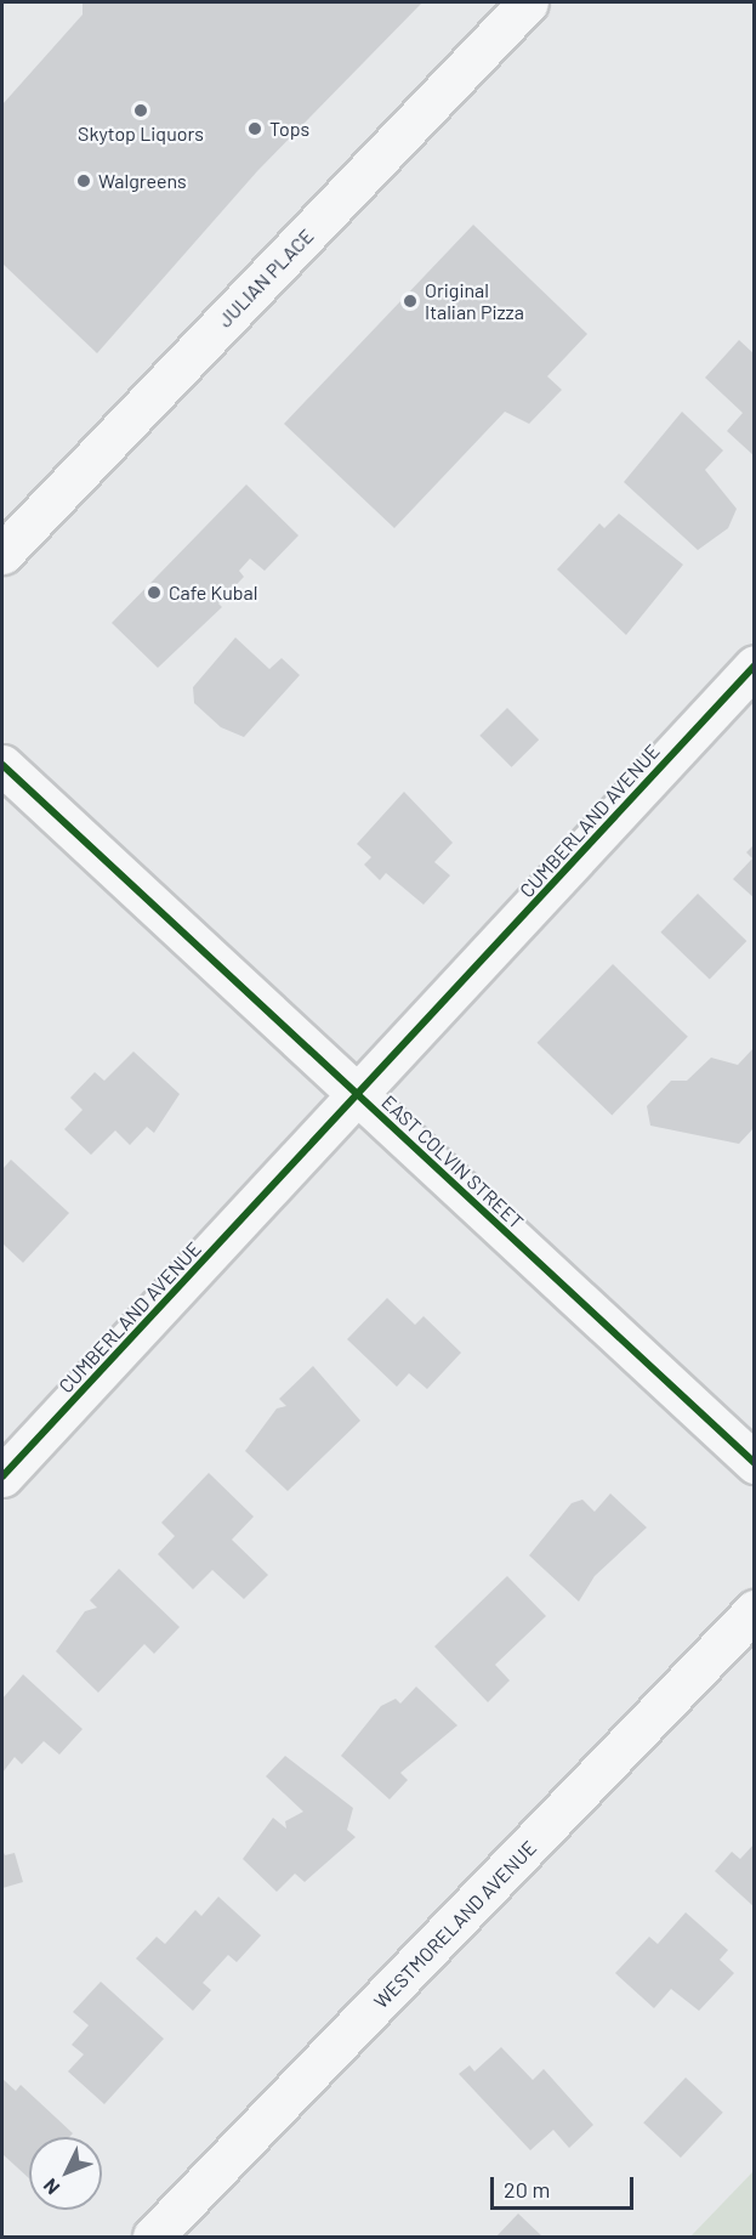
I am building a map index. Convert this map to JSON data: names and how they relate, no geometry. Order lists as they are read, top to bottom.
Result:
{
  "streets": {
    "street": [
      "JULIAN PLACE",
      "CUMBERLAND AVENUE",
      "EAST COLVIN STREET",
      "WESTMORELAND AVENUE"
    ]
  },
  "crossings": [
    ["CUMBERLAND AVENUE", "EAST COLVIN STREET"]
  ],
  "places": [
    "Skytop Liquors",
    "Tops",
    "Walgreens",
    "Original Italian Pizza",
    "Cafe Kubal"
  ],
  "scale_bar": "20 m",
  "north": "bottom left"
}
